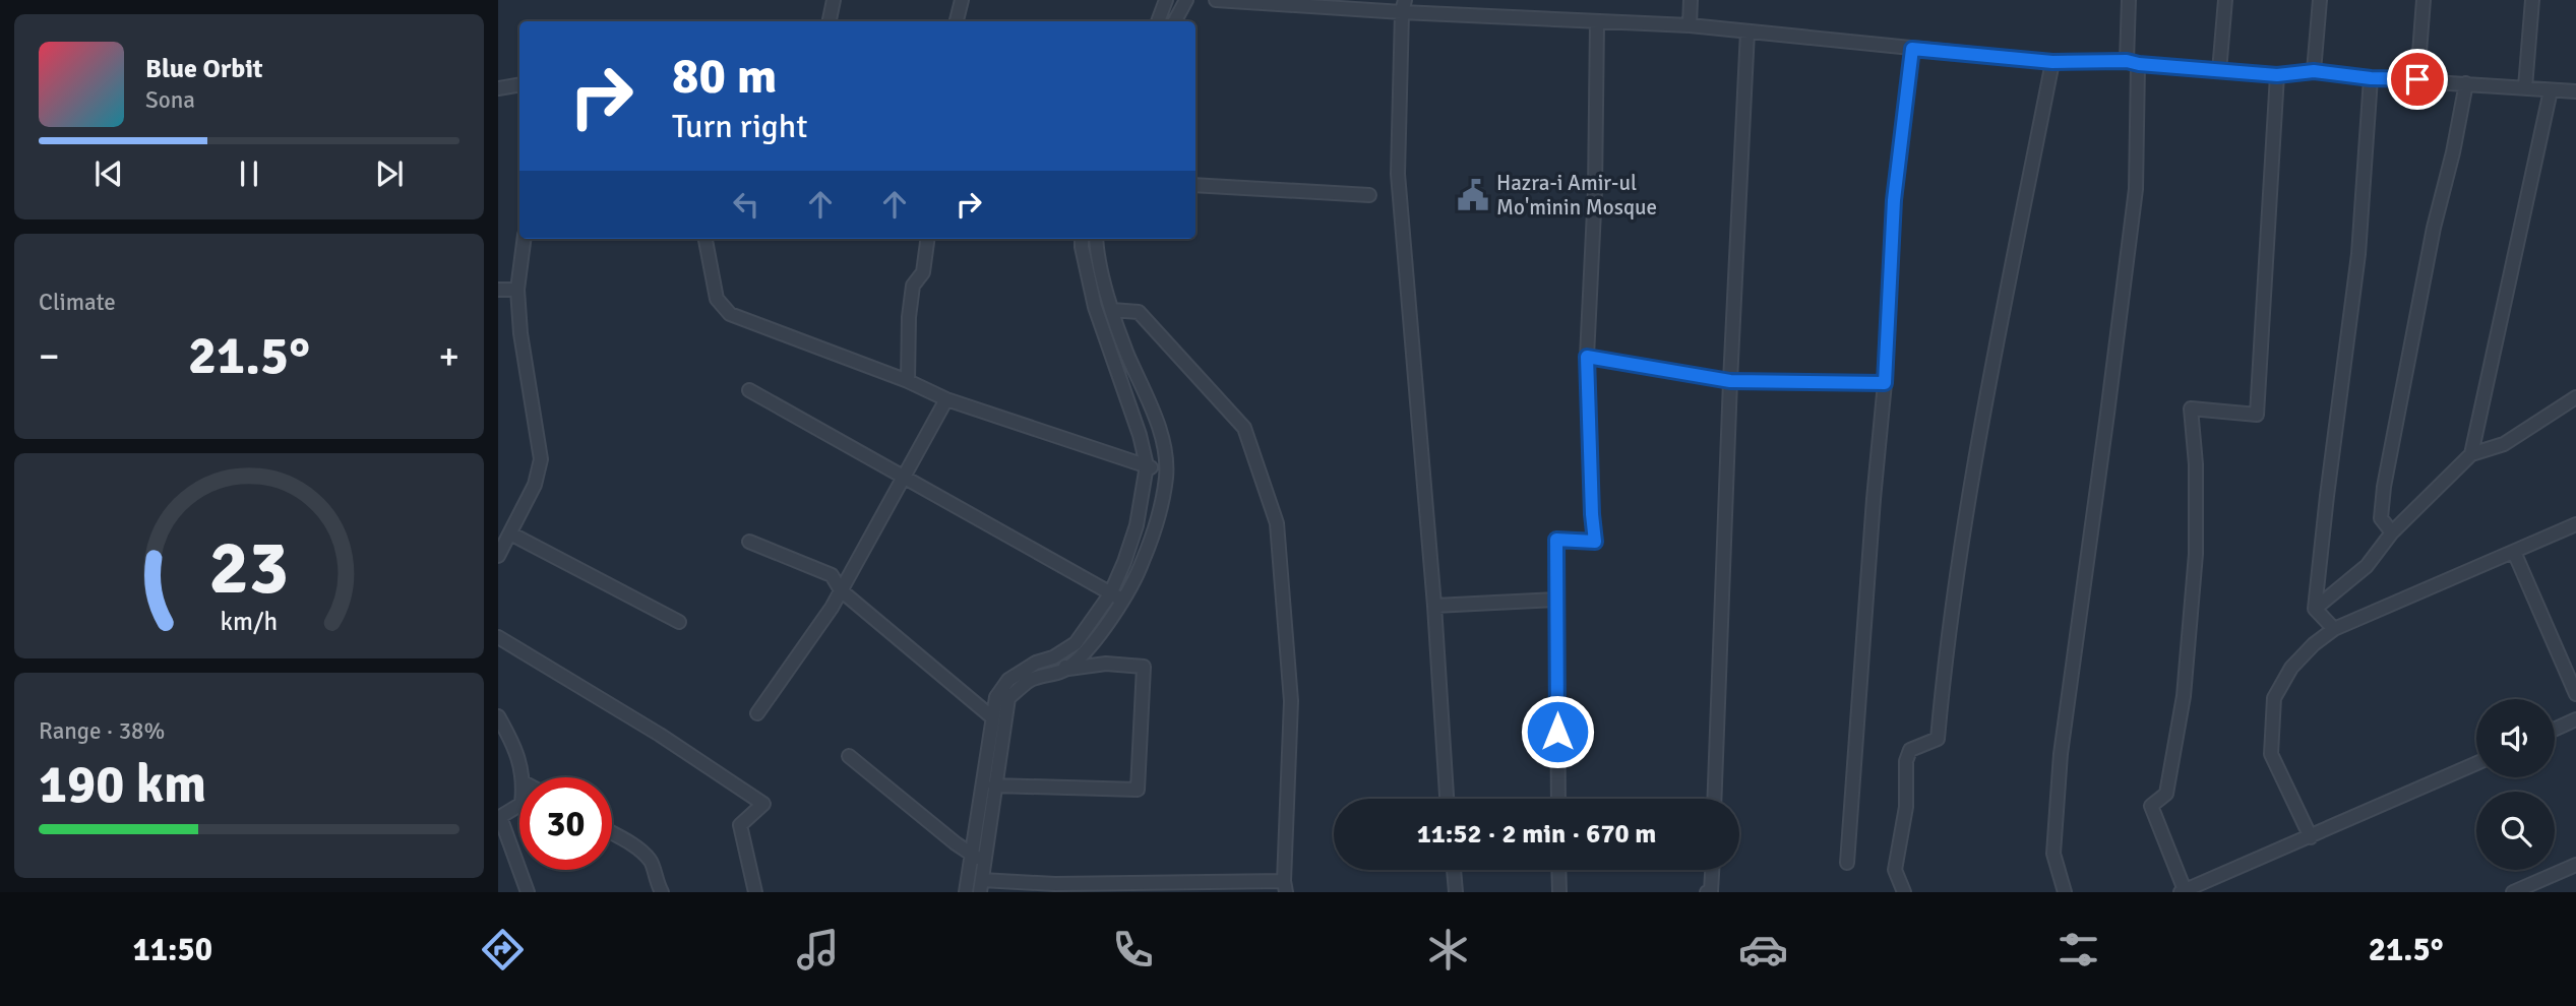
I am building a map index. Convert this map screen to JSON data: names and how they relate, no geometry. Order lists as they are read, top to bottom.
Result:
{
  "places": {
    "public building": ["Hazra-i Amir-ul Mo'minin Mosque"]
  },
  "page": {
    "turn": ["80 m", "Turn right"],
    "song": ["Blue Orbit", "Sona"],
    "tile": [
      "Climate",
      ["Range · 38%", "190 km"]
    ],
    "heat": ["−", "21.5°", "+"],
    "limit": "30",
    "trip": "11:52 · 2 min · 670 m",
    "tabs": ["11:50", "21.5°"],
    "gauge": ["23", "km/h"]
  }
}
